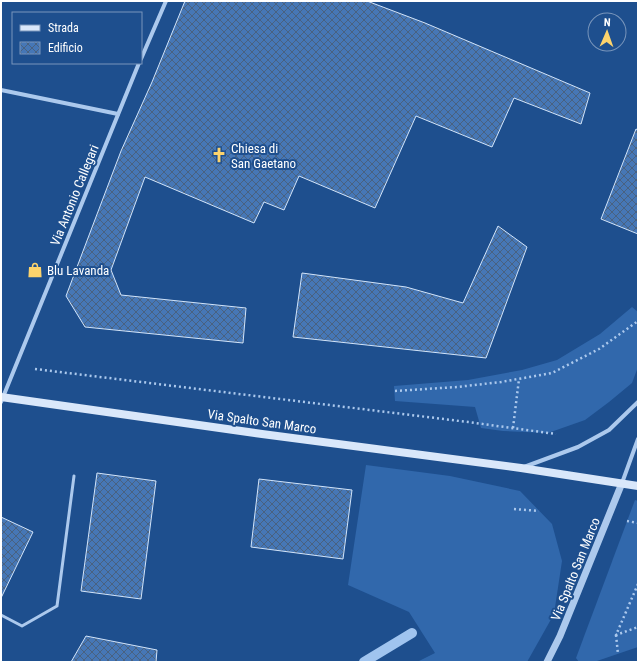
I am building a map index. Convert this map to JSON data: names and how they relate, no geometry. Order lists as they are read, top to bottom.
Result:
{
  "streets": {
    "main road": ["Via Spalto San Marco"],
    "street": ["Via Antonio Callegari"]
  },
  "crossings": [
    ["Via Antonio Callegari", "Via Spalto San Marco"]
  ],
  "places": {
    "church": ["Chiesa di San Gaetano"],
    "shop": ["Blu Lavanda"]
  },
  "legend": ["Strada", "Edificio"],
  "north": "top"
}
